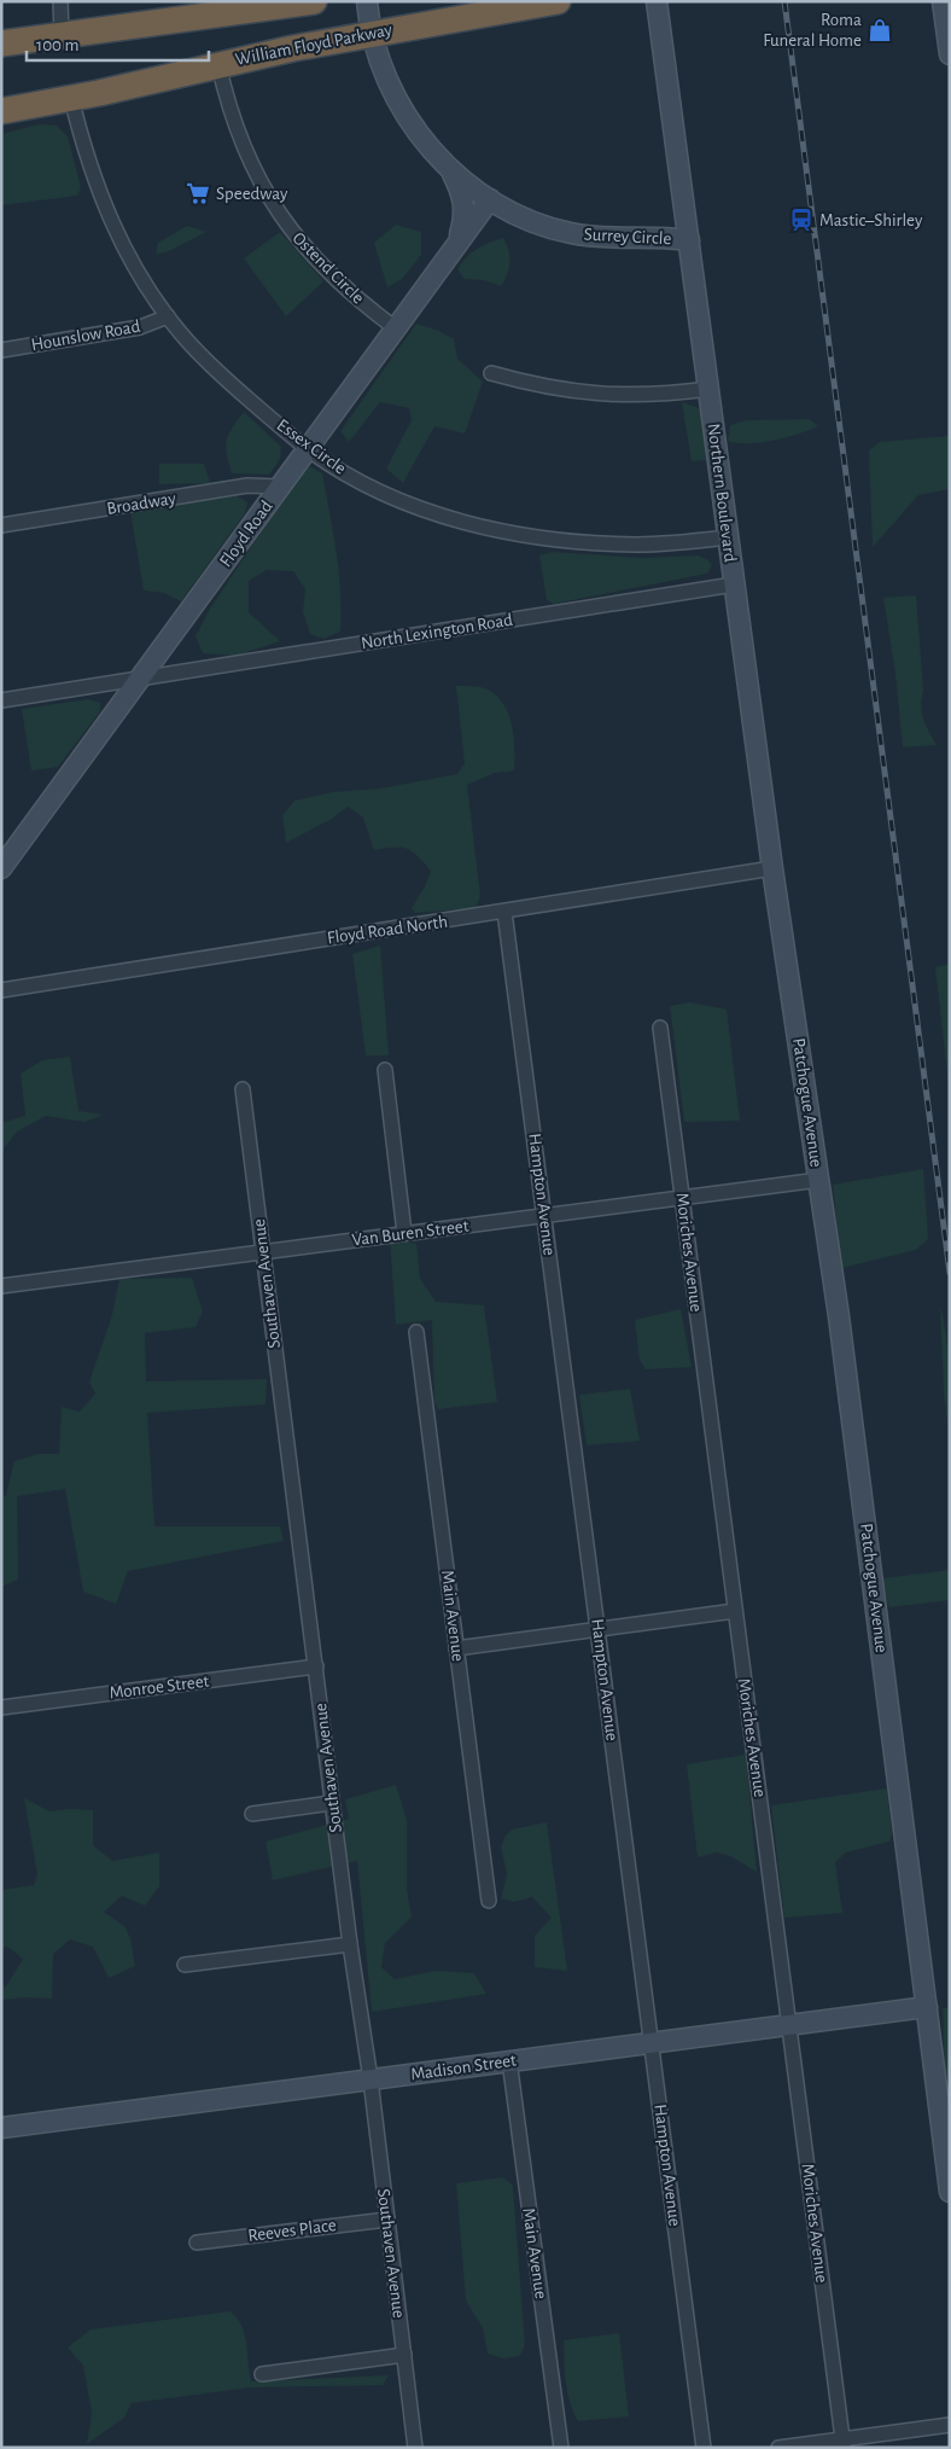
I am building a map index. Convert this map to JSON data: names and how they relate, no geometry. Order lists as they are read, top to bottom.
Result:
{
  "streets": {
    "highway": ["William Floyd Parkway"],
    "street": [
      "Surrey Circle",
      "Ostend Circle",
      "Hounslow Road",
      "Essex Circle",
      "Northern Boulevard",
      "Broadway",
      "Floyd Road",
      "North Lexington Road",
      "Floyd Road North",
      "Patchogue Avenue",
      "Hampton Avenue",
      "Van Buren Street",
      "Moriches Avenue",
      "Southaven Avenue",
      "Main Avenue",
      "Monroe Street",
      "Madison Street",
      "Reeves Place"
    ]
  },
  "crossings": [
    ["William Floyd Parkway", "Surrey Circle"],
    ["William Floyd Parkway", "Ostend Circle"],
    ["William Floyd Parkway", "Essex Circle"],
    ["Surrey Circle", "Northern Boulevard"],
    ["Surrey Circle", "Floyd Road"],
    ["Ostend Circle", "Floyd Road"],
    ["Hounslow Road", "Essex Circle"],
    ["Essex Circle", "Northern Boulevard"],
    ["Essex Circle", "Floyd Road"],
    ["Northern Boulevard", "North Lexington Road"],
    ["Northern Boulevard", "Floyd Road North"],
    ["Northern Boulevard", "Patchogue Avenue"],
    ["Broadway", "Floyd Road"],
    ["Floyd Road", "North Lexington Road"],
    ["Floyd Road North", "Hampton Avenue"],
    ["Patchogue Avenue", "Van Buren Street"],
    ["Patchogue Avenue", "Madison Street"],
    ["Hampton Avenue", "Van Buren Street"],
    ["Hampton Avenue", "Madison Street"],
    ["Van Buren Street", "Moriches Avenue"],
    ["Van Buren Street", "Southaven Avenue"],
    ["Moriches Avenue", "Madison Street"],
    ["Southaven Avenue", "Monroe Street"],
    ["Southaven Avenue", "Madison Street"],
    ["Southaven Avenue", "Reeves Place"],
    ["Main Avenue", "Madison Street"]
  ],
  "places": {
    "shop": ["Roma Funeral Home"],
    "supermarket": ["Speedway"],
    "station": ["Mastic–Shirley"]
  },
  "scale_bar": "100 m"
}
